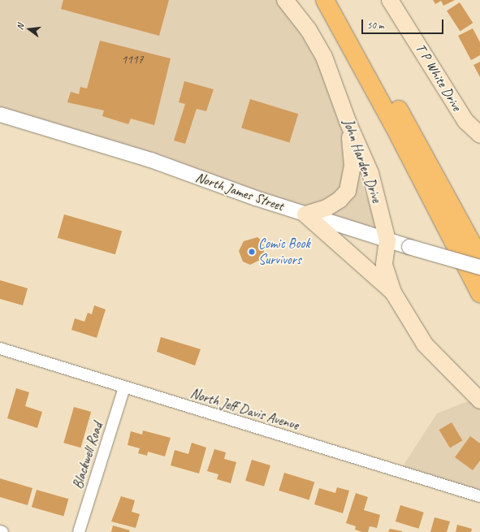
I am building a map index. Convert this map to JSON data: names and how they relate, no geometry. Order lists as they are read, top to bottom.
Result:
{
  "streets": {
    "main road": ["T P White Drive", "John Harden Drive"],
    "street": ["North James Street", "North Jeff Davis Avenue", "Blackwell Road"]
  },
  "crossings": [
    ["John Harden Drive", "North James Street"],
    ["North Jeff Davis Avenue", "Blackwell Road"]
  ],
  "places": ["Comic Book Survivors"],
  "house_numbers": ["1117"],
  "scale_bar": "50 m",
  "north": "left"
}
